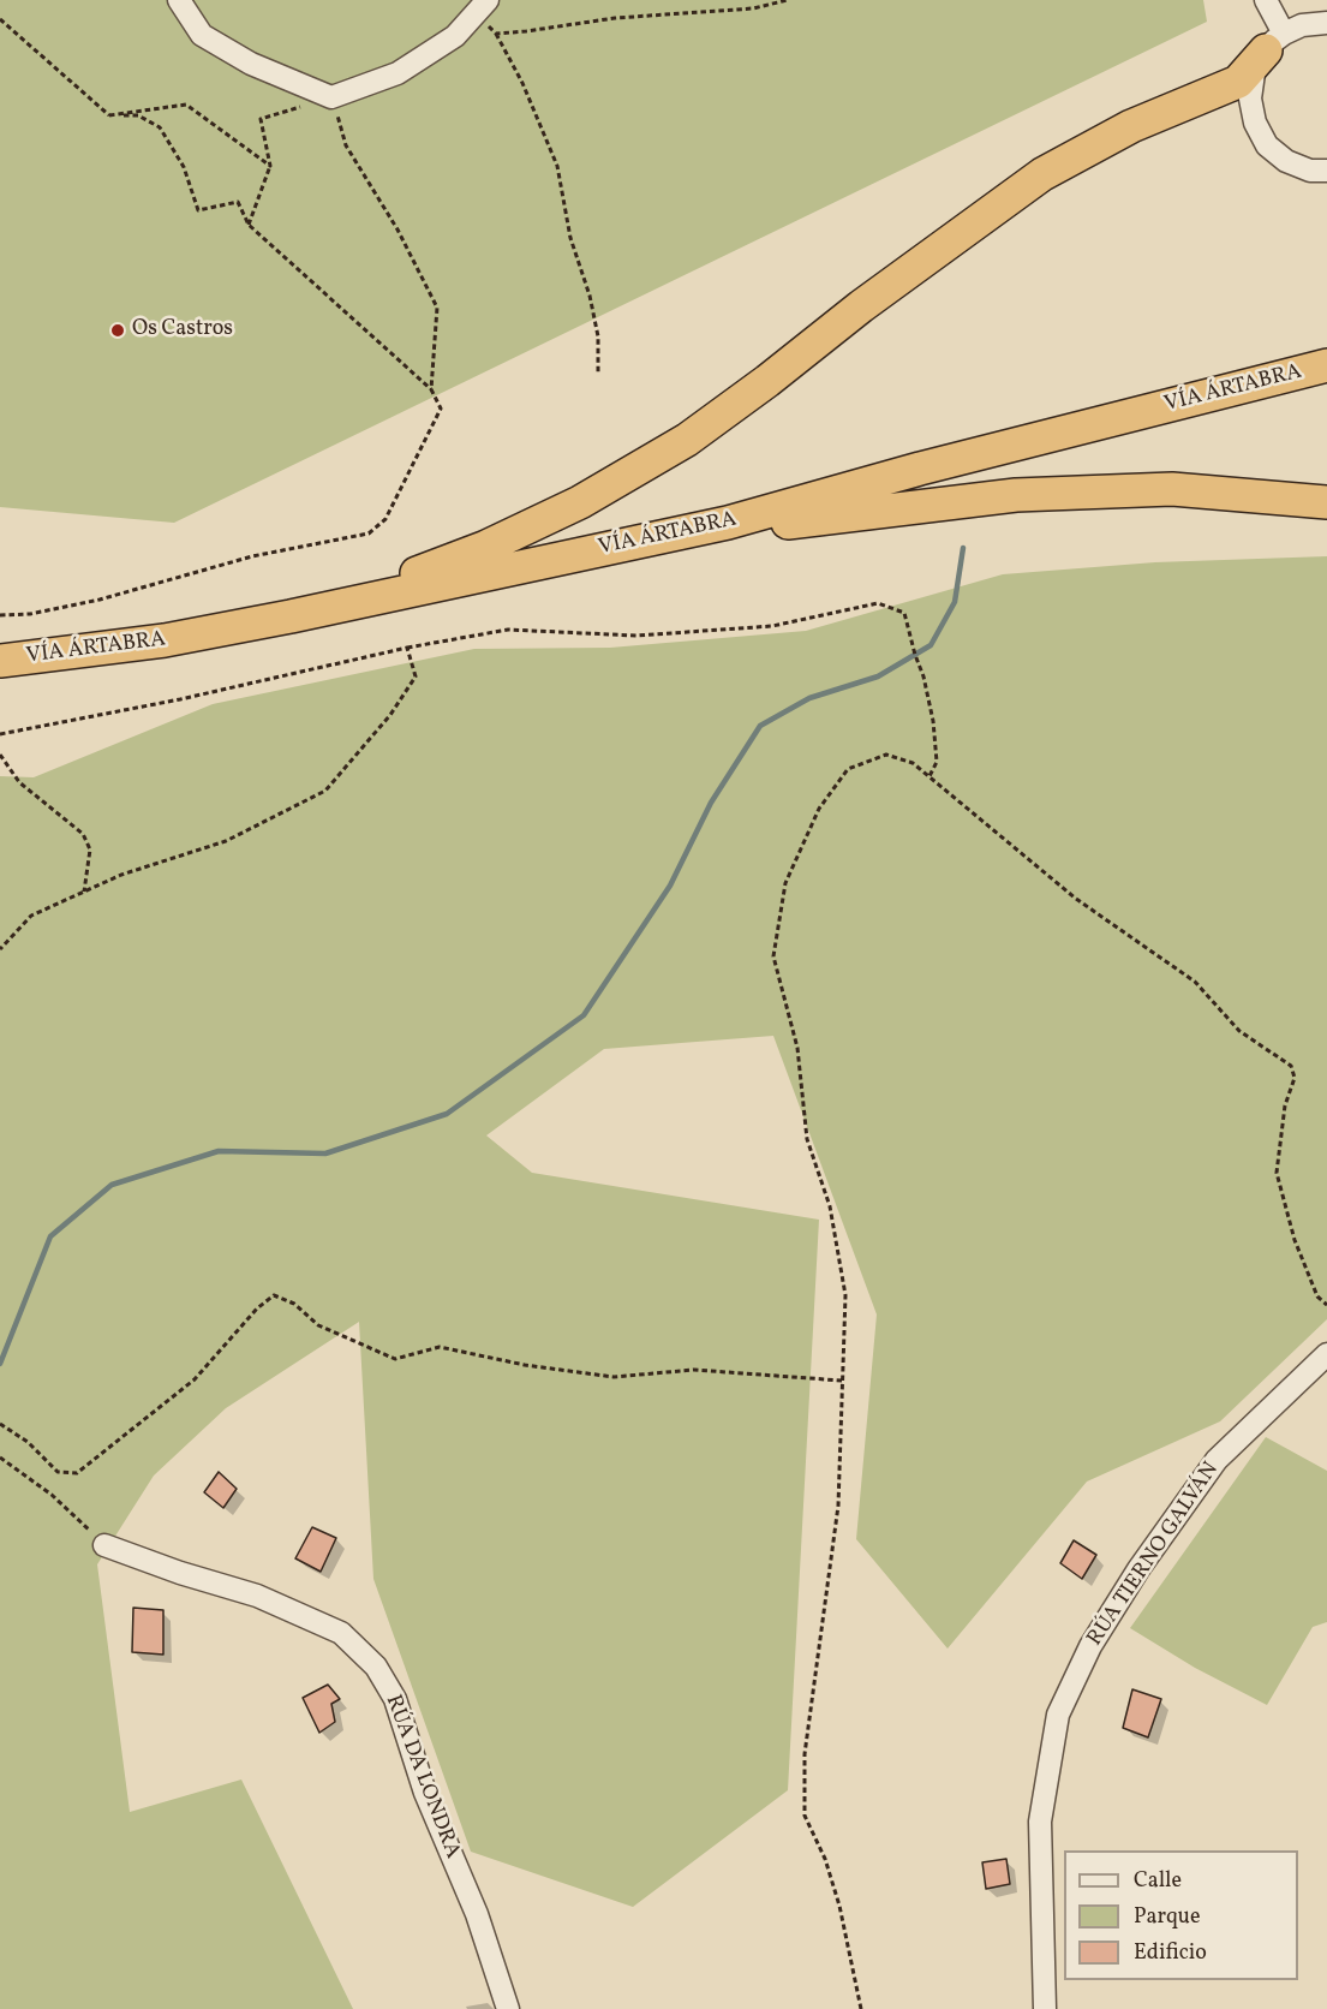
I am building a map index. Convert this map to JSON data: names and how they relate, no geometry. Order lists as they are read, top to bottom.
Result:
{
  "streets": {
    "highway": ["VÍA ÁRTABRA"],
    "street": ["RÚA TIERNO GALVÁN", "RÚA DA LONDRA"]
  },
  "places": ["Os Castros"],
  "legend": ["Calle", "Parque", "Edificio"]
}
